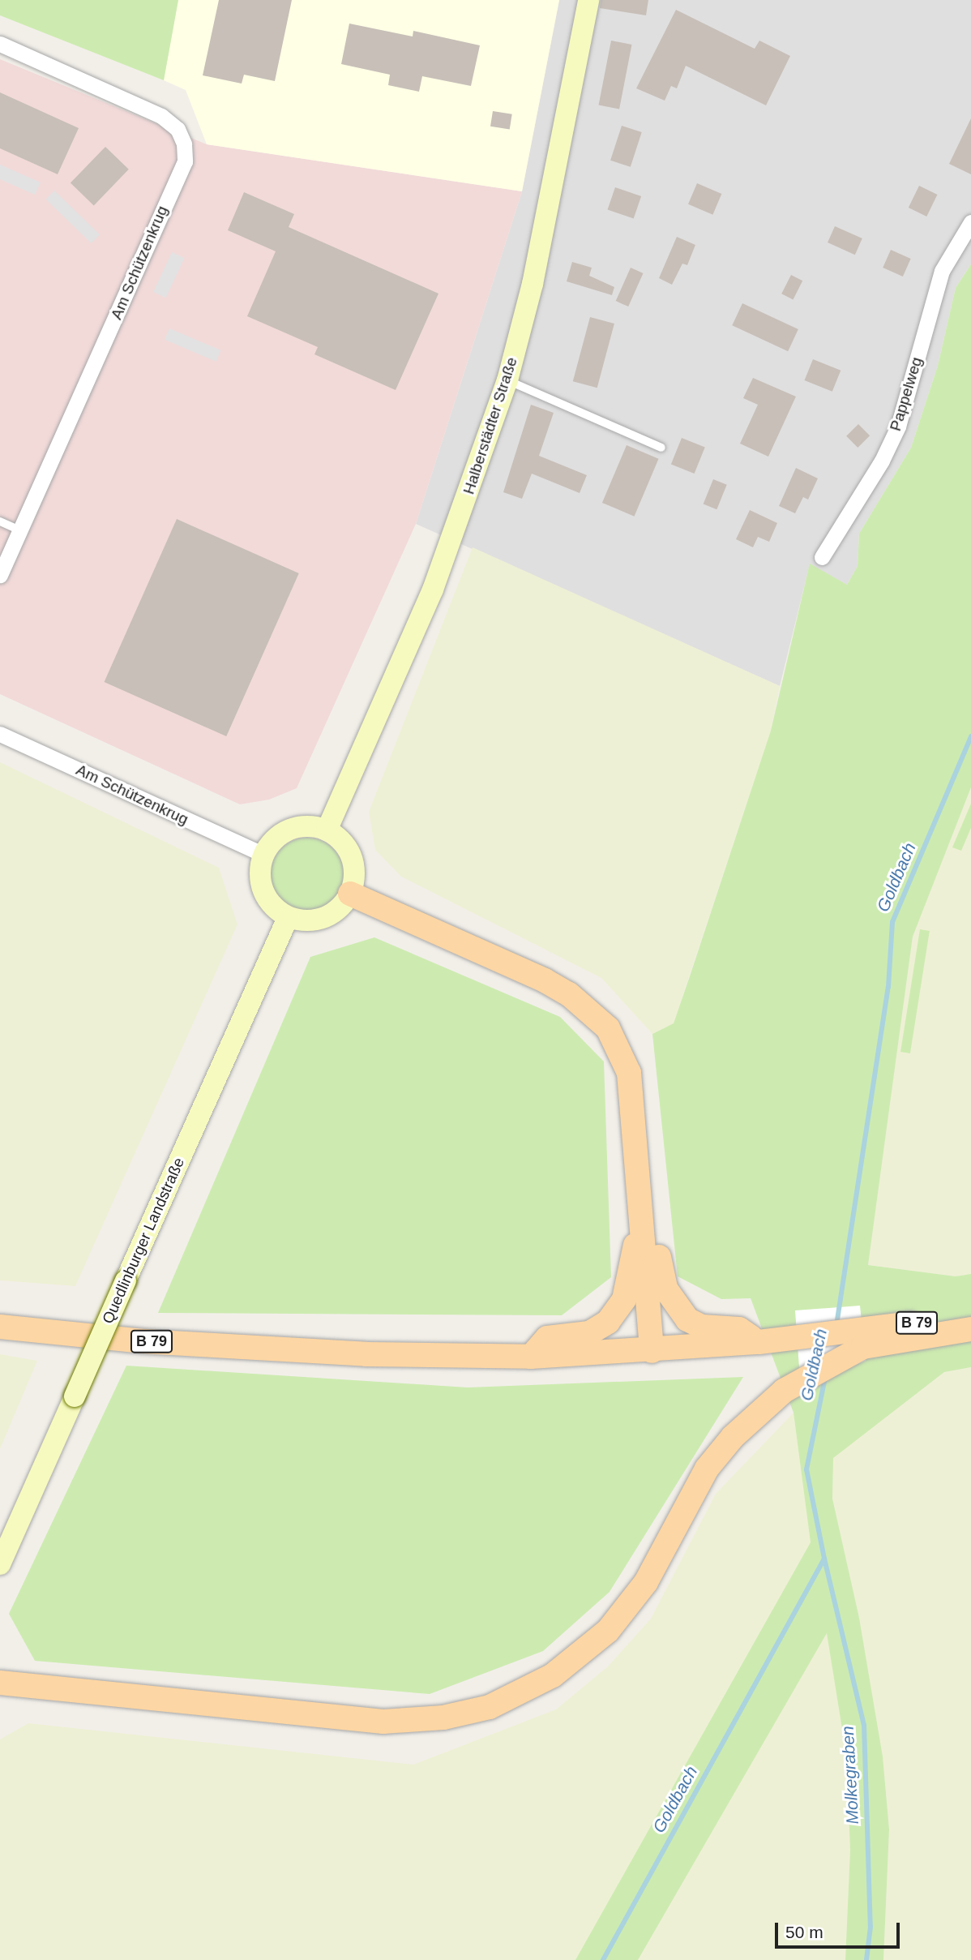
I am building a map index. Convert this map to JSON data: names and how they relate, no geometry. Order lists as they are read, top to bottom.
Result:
{
  "streets": {
    "main road": ["Halberstädter Straße", "Quedlinburger Landstraße", "B 79"],
    "street": ["Am Schützenkrug", "Pappelweg"]
  },
  "crossings": [
    ["Am Schützenkrug", "Halberstädter Straße"],
    ["Am Schützenkrug", "Quedlinburger Landstraße"],
    ["Halberstädter Straße", "Quedlinburger Landstraße"]
  ],
  "water": ["Goldbach", "Molkegraben"],
  "scale_bar": "50 m"
}
